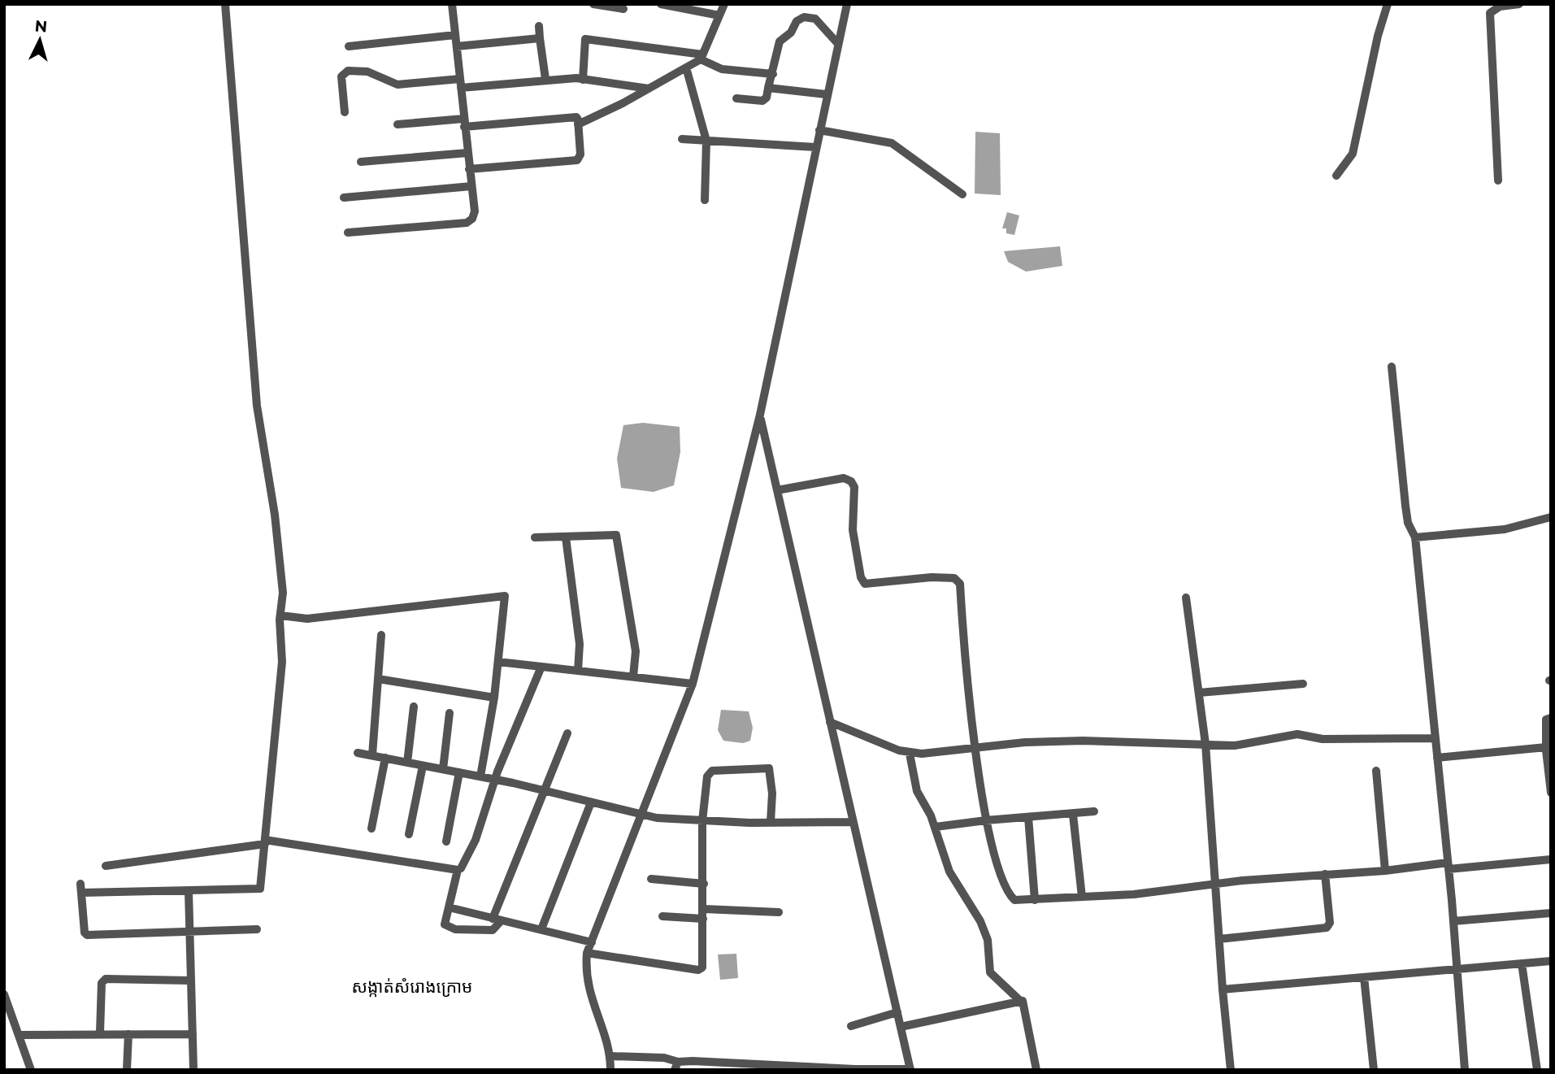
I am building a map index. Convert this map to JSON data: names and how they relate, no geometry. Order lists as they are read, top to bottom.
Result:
{
  "districts": ["សង្កាត់សំរោងក្រោម"],
  "north": "top"
}
